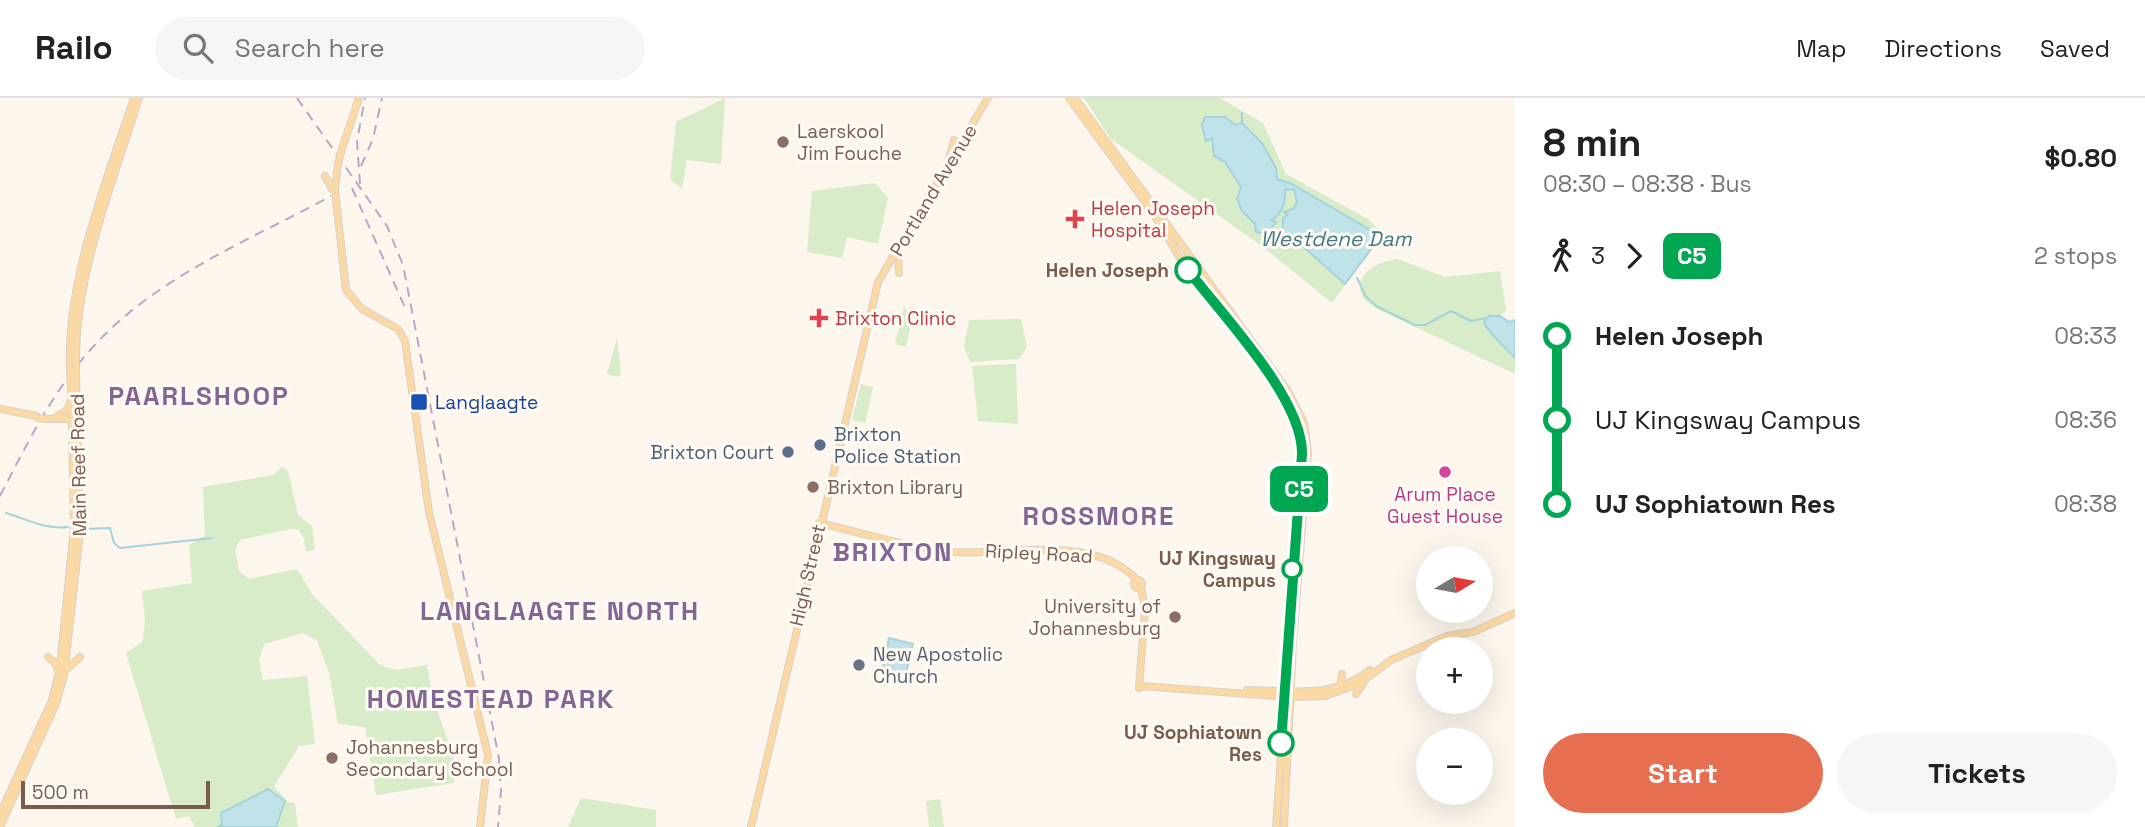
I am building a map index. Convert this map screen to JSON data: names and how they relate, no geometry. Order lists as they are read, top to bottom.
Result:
{
  "streets": {
    "main road": [
      "Portland Avenue",
      "Main Reef Road",
      "Ripley Road",
      "High Street"
    ]
  },
  "crossings": [
    ["Portland Avenue", "High Street"],
    ["Ripley Road", "High Street"]
  ],
  "districts": [
    "PAARLSHOOP",
    "ROSSMORE",
    "BRIXTON",
    "LANGLAAGTE NORTH",
    "HOMESTEAD PARK"
  ],
  "water": ["Westdene Dam"],
  "places": {
    "other": [
      "Laerskool Jim Fouche",
      "Helen Joseph",
      "Brixton Police Station",
      "Brixton Court",
      "Arum Place Guest House",
      "Brixton Library",
      "UJ Kingsway Campus",
      "University of Johannesburg",
      "New Apostolic Church",
      "UJ Sophiatown Res",
      "Johannesburg Secondary School"
    ],
    "health": ["Helen Joseph Hospital", "Brixton Clinic"],
    "transit": ["Langlaagte"]
  },
  "lines": ["bus line C5"],
  "scale_bar": "500 m",
  "north": "right",
  "page": {
    "header": "Railo",
    "search": "Search here",
    "nav": ["Map", "Directions", "Saved"],
    "on_map": "C5",
    "heading": ["8 min", "08:30 – 08:38 · Bus", "$0.80"],
    "legs": ["3", "C5", "2 stops"],
    "list": [
      {
        "name": "Helen Joseph",
        "value": "08:33"
      },
      {
        "name": "UJ Kingsway Campus",
        "value": "08:36"
      },
      {
        "name": "UJ Sophiatown Res",
        "value": "08:38"
      }
    ],
    "map_buttons": ["+", "−"],
    "buttons": ["Start", "Tickets"],
    "scale": "500 m"
  }
}
